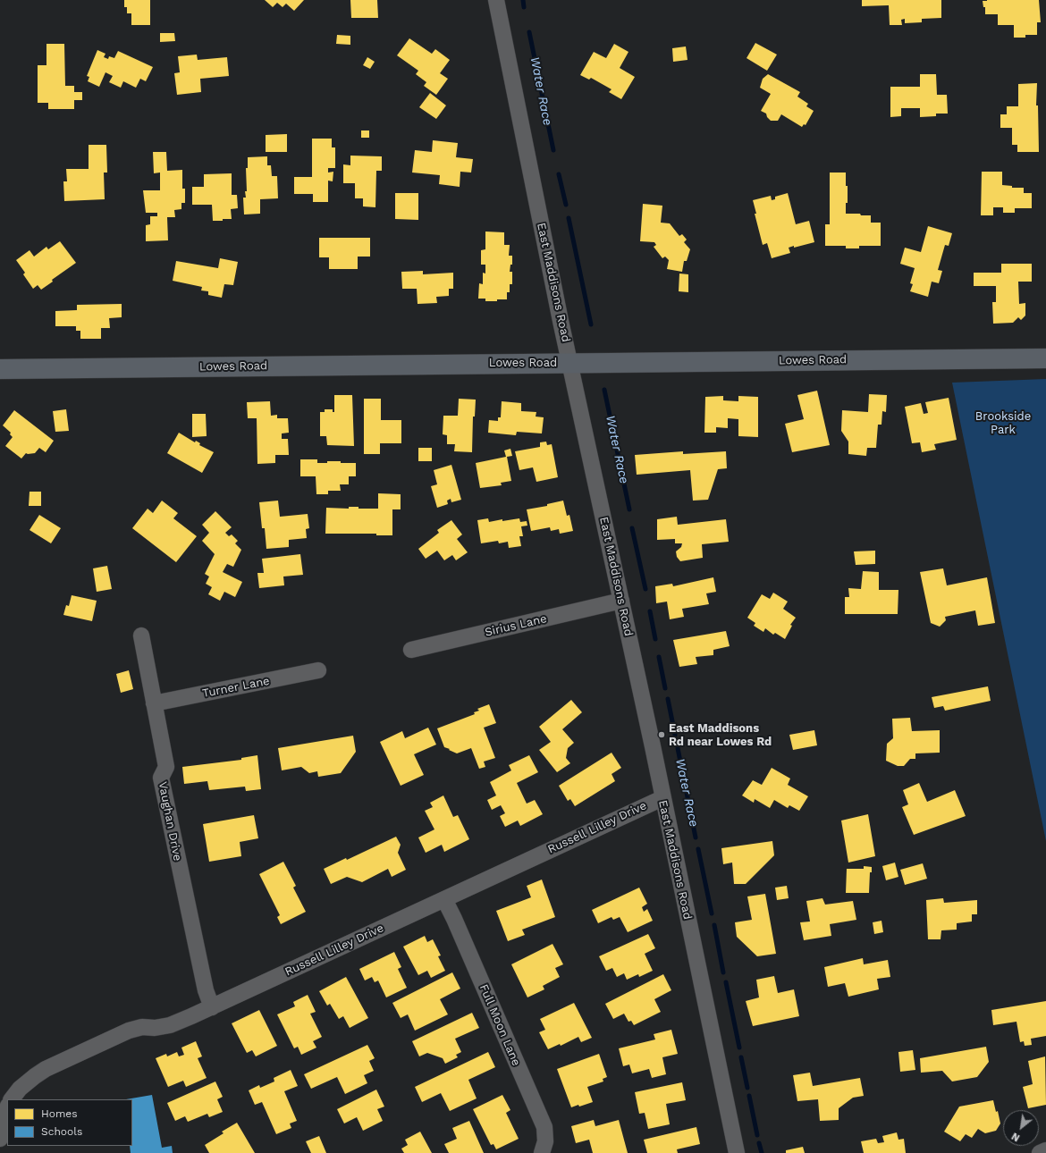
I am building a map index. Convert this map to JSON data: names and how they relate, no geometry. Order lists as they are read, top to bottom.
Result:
{
  "streets": {
    "main road": ["Lowes Road"],
    "street": [
      "East Maddisons Road",
      "Sirius Lane",
      "Turner Lane",
      "Vaughan Drive",
      "Russell Lilley Drive",
      "Full Moon Lane"
    ]
  },
  "crossings": [
    ["East Maddisons Road", "Lowes Road"],
    ["East Maddisons Road", "Sirius Lane"],
    ["East Maddisons Road", "Russell Lilley Drive"],
    ["Turner Lane", "Vaughan Drive"],
    ["Vaughan Drive", "Russell Lilley Drive"],
    ["Russell Lilley Drive", "Full Moon Lane"]
  ],
  "water": ["Water Race"],
  "parks": ["Brookside Park"],
  "places": ["East Maddisons Rd near Lowes Rd"],
  "legend": ["Homes", "Schools"],
  "north": "bottom left"
}
